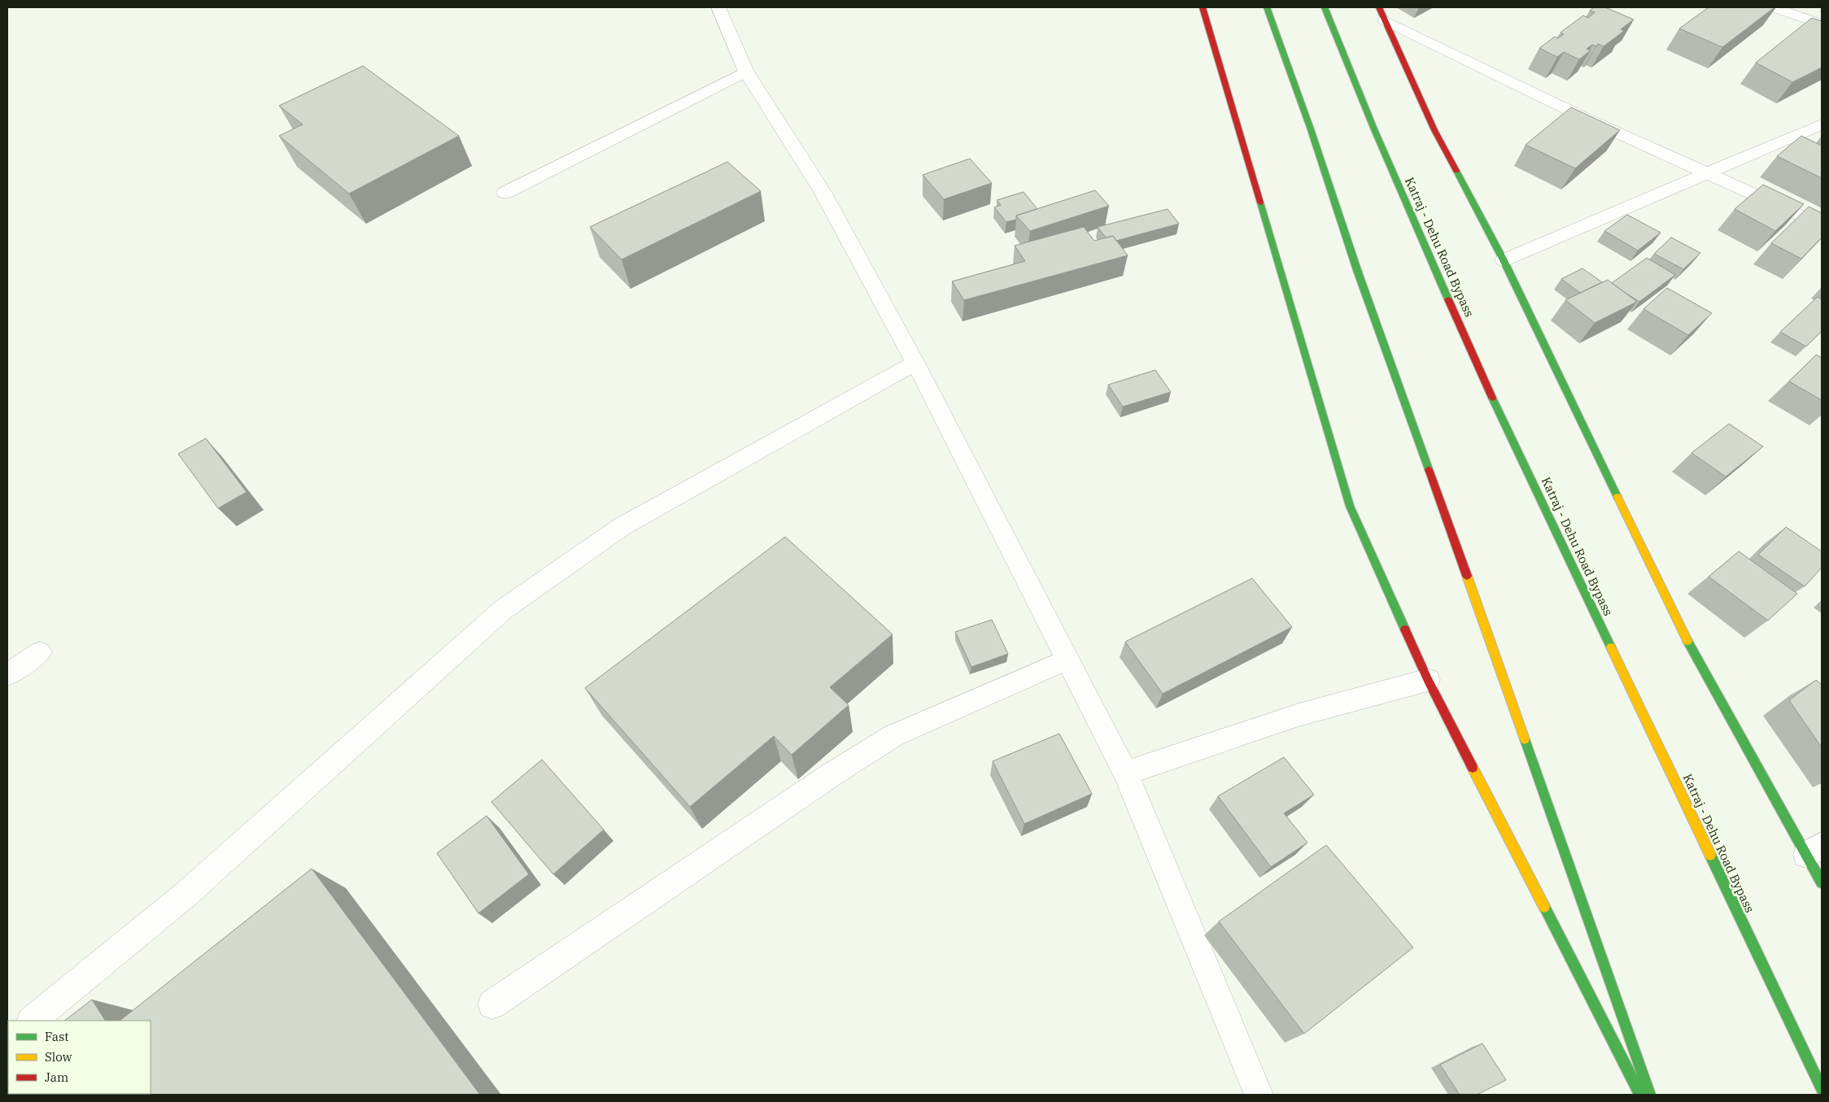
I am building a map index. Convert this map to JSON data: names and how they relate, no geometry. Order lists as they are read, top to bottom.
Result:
{
  "streets": {
    "main road": ["Katraj - Dehu Road Bypass"]
  },
  "legend": ["Fast", "Slow", "Jam"]
}
